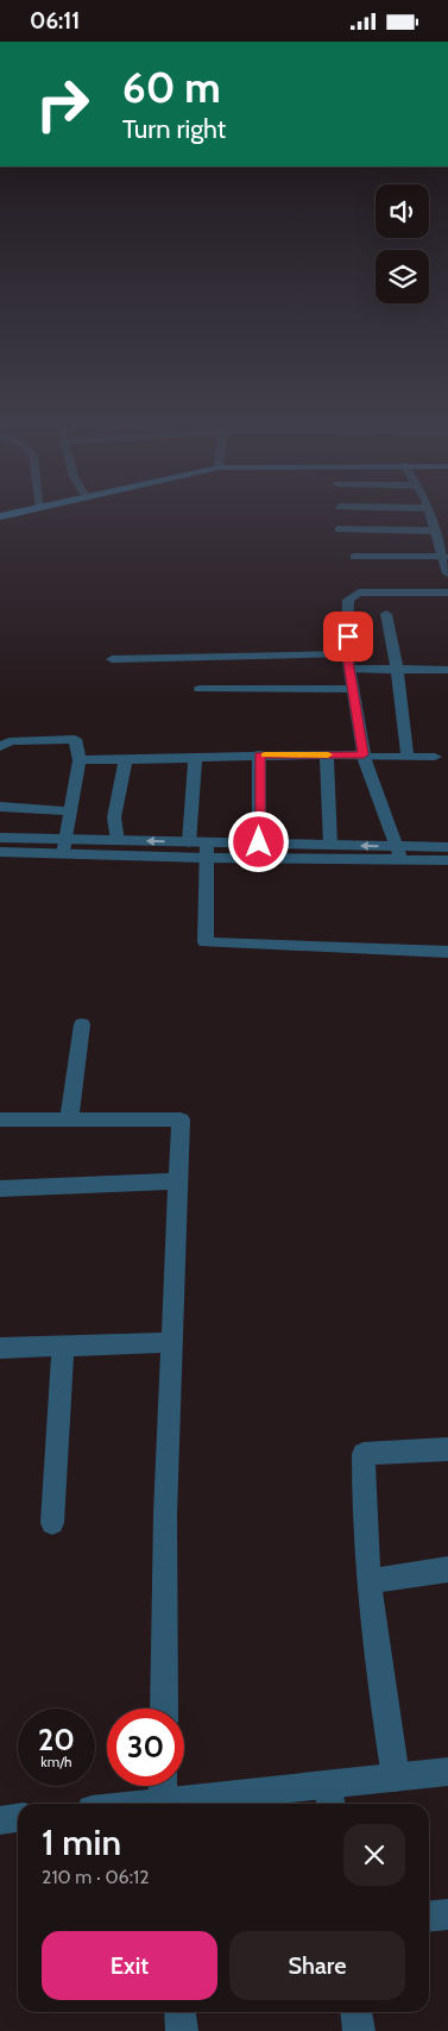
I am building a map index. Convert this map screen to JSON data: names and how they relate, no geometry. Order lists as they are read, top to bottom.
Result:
{
  "page": {
    "status": "06:11",
    "turn": ["60 m", "Turn right"],
    "speed": "20 km/h",
    "limit": "30",
    "heading": ["1 min", "210 m · 06:12"],
    "buttons": ["Exit", "Share"]
  }
}
